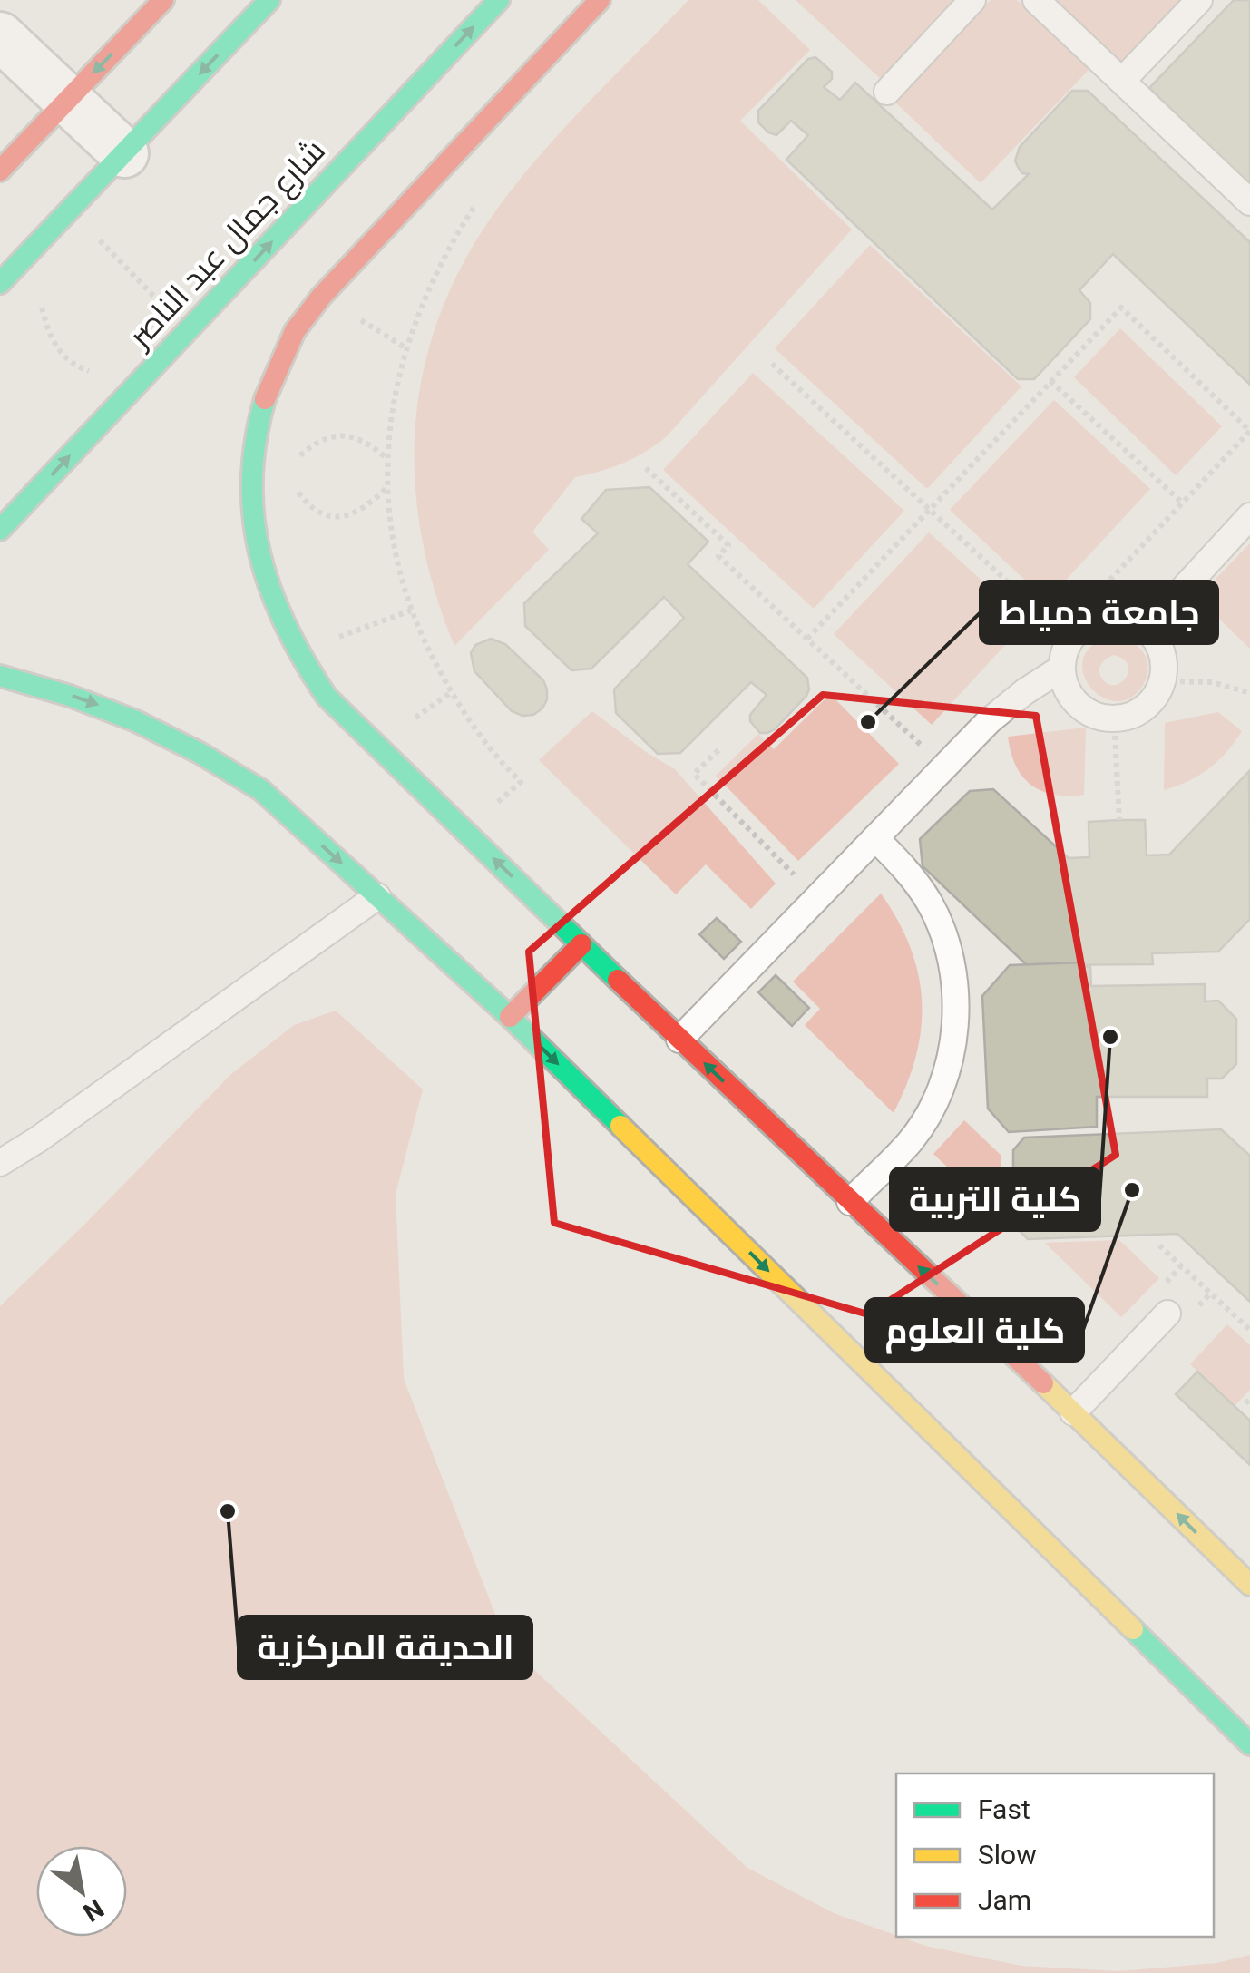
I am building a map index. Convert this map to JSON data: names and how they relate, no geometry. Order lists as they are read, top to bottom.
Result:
{
  "streets": {
    "main road": ["شارع جمال عبد الناصر"]
  },
  "places": [
    "جامعة دمياط",
    "كلية التربية",
    "كلية العلوم",
    "الحديقة المركزية"
  ],
  "legend": ["Fast", "Slow", "Jam"],
  "north": "bottom right"
}
